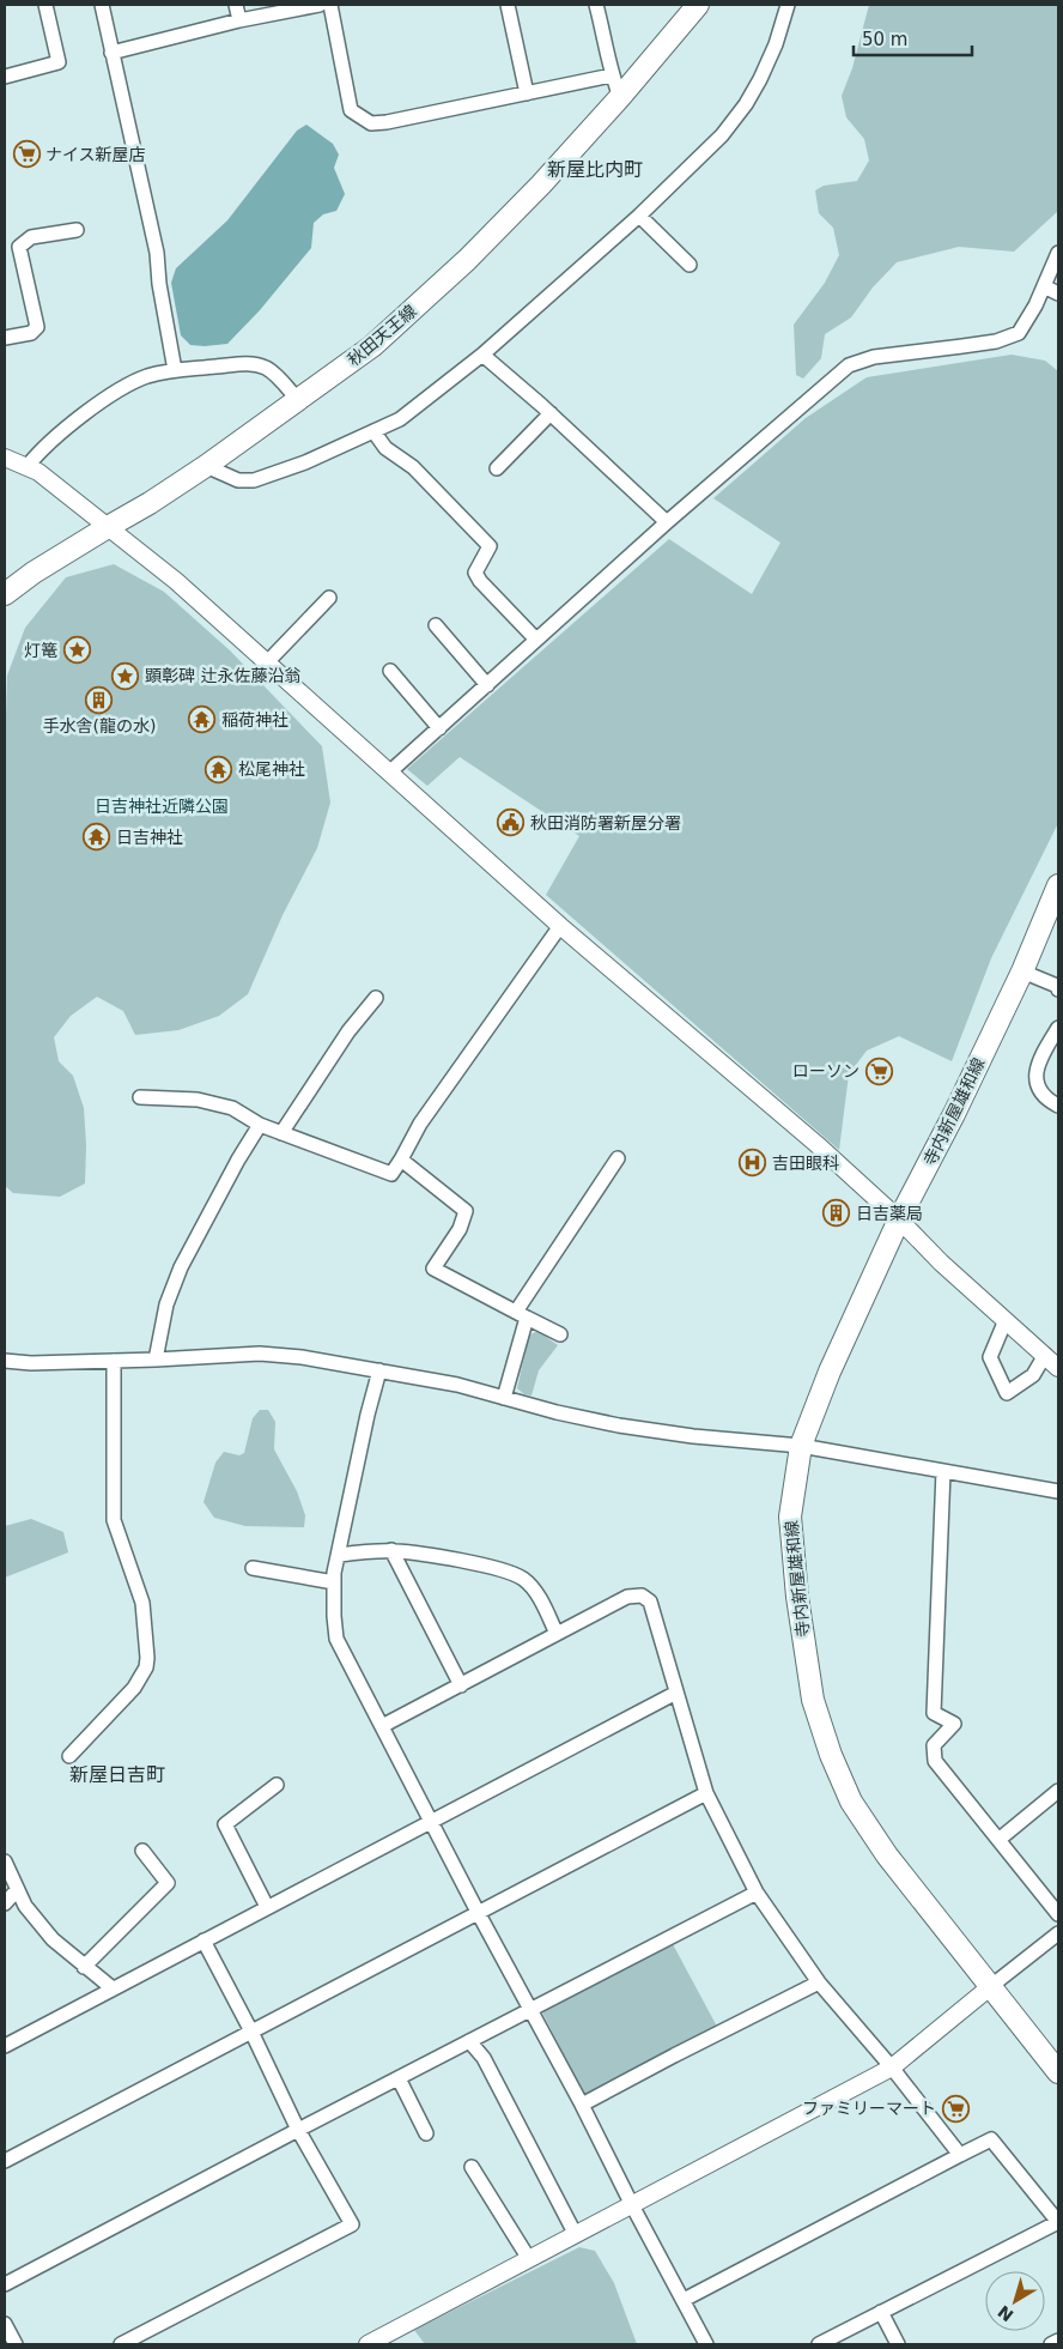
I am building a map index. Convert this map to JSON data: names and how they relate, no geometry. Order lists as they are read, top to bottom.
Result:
{
  "streets": {
    "main road": ["秋田天王線", "寺内新屋雄和線"]
  },
  "districts": ["新屋比内町", "新屋日吉町"],
  "parks": ["日吉神社近隣公園"],
  "places": {
    "supermarket": ["ナイス新屋店", "ローソン", "ファミリーマート"],
    "place": ["灯篭", "顕彰碑 辻永佐藤沿翁"],
    "building": ["手水舎(龍の水)", "日吉薬局"],
    "temple": ["稲荷神社", "松尾神社", "日吉神社"],
    "public building": ["秋田消防署新屋分署"],
    "hospital": ["吉田眼科"]
  },
  "scale_bar": "50 m",
  "north": "bottom left"
}
